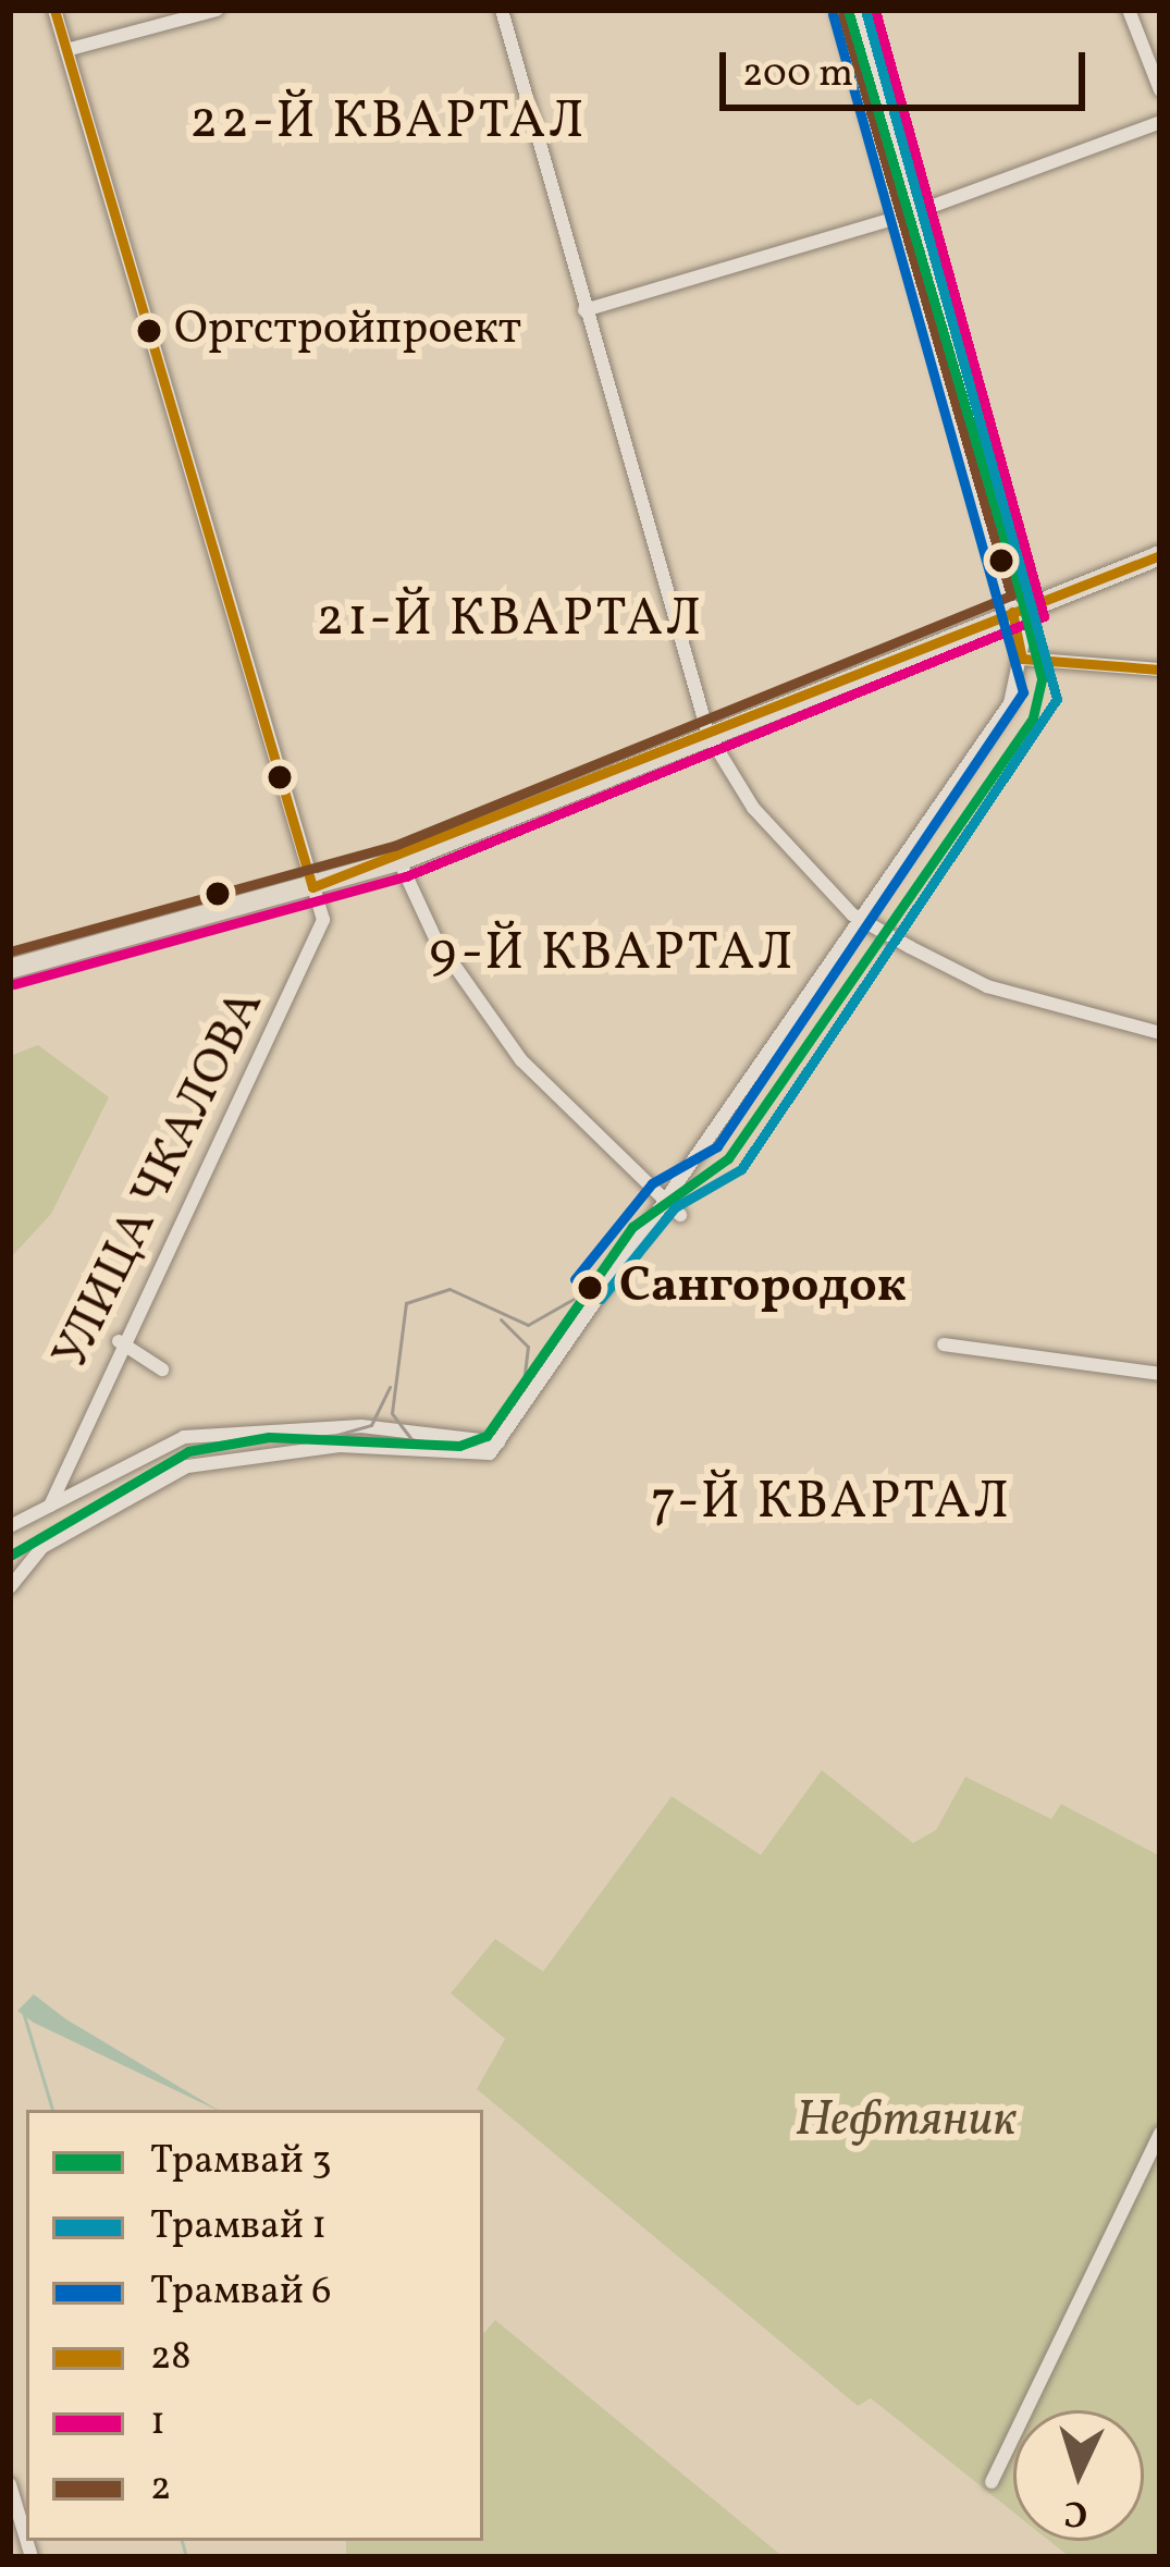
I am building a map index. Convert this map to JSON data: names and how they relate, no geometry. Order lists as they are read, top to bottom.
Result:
{
  "streets": {
    "street": ["УЛИЦА ЧКАЛОВА"]
  },
  "districts": [
    "22-Й КВАРТАЛ",
    "21-Й КВАРТАЛ",
    "9-Й КВАРТАЛ",
    "7-Й КВАРТАЛ"
  ],
  "parks": ["Нефтяник"],
  "places": ["Оргстройпроект", "Сангородок"],
  "lines": [
    "tram line 3",
    "tram line 1",
    "transit line 28",
    "transit line 1",
    "tram line 6",
    "transit line 2"
  ],
  "legend": [
    "Трамвай 3",
    "Трамвай 1",
    "Трамвай 6",
    "28",
    "1",
    "2"
  ],
  "scale_bar": "200 m",
  "north": "bottom"
}
